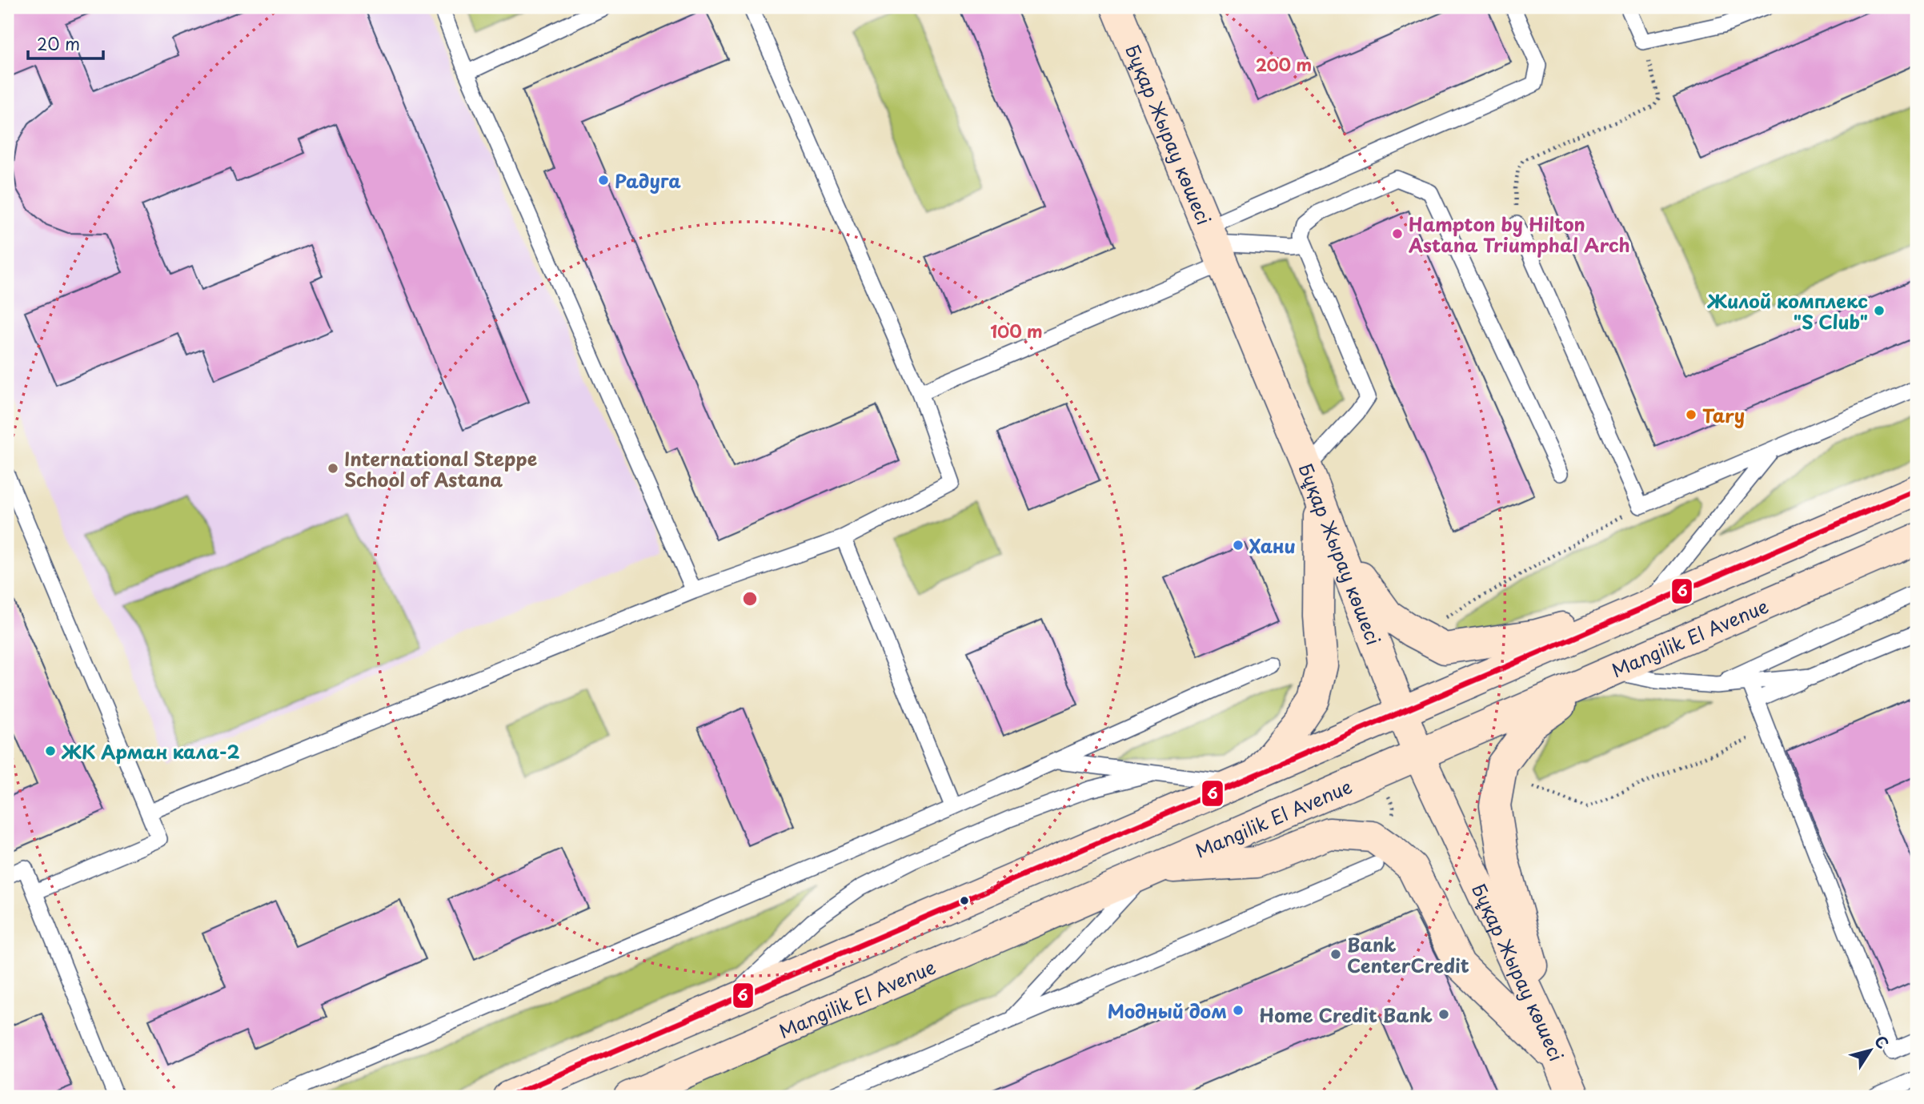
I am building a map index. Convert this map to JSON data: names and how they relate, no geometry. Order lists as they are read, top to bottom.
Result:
{
  "streets": {
    "main road": ["Бұқар Жырау көшесі", "Mangilik El Avenue"]
  },
  "crossings": [
    ["Бұқар Жырау көшесі", "Mangilik El Avenue"]
  ],
  "places": [
    "Радуга",
    "Hampton by Hilton Astana Triumphal Arch",
    "Жилой комплекс \"S Club\"",
    "Tary",
    "International Steppe School of Astana",
    "Хани",
    "ЖК Арман кала-2",
    "Bank CenterCredit",
    "Модный дом",
    "Home Credit Bank"
  ],
  "lines": ["transit line 6"],
  "scale_bar": "20 m",
  "north": "top right",
  "rings": ["200 m", "100 m"]
}
